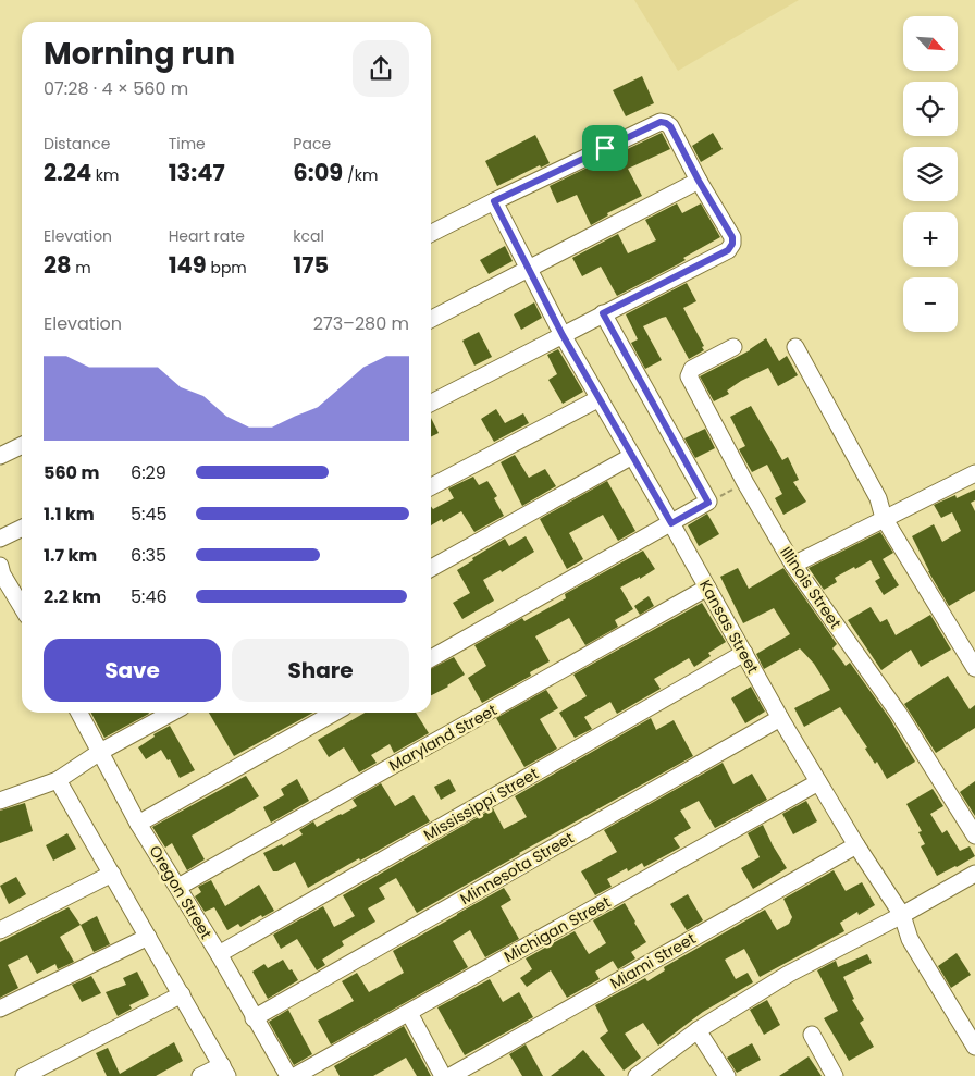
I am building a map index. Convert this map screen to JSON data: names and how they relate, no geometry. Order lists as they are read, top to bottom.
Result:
{
  "streets": {
    "street": [
      "Illinois Street",
      "Kansas Street",
      "Maryland Street",
      "Mississippi Street",
      "Minnesota Street",
      "Oregon Street",
      "Michigan Street",
      "Miami Street"
    ]
  },
  "crossings": [
    ["Kansas Street", "Maryland Street"],
    ["Kansas Street", "Mississippi Street"],
    ["Kansas Street", "Minnesota Street"],
    ["Kansas Street", "Michigan Street"],
    ["Kansas Street", "Miami Street"],
    ["Maryland Street", "Oregon Street"],
    ["Mississippi Street", "Oregon Street"],
    ["Minnesota Street", "Oregon Street"]
  ],
  "north": "bottom right",
  "page": {
    "map_buttons": ["+", "−"],
    "heading": ["Morning run", "07:28 · 4 × 560 m"],
    "stats": [
      ["Distance", "2.24 km"],
      ["Time", "13:47"],
      ["Pace", "6:09 /km"],
      ["Elevation", "28 m"],
      ["Heart rate", "149 bpm"],
      ["kcal", "175"]
    ],
    "chart": ["Elevation", "273–280 m"],
    "list": [
      {
        "name": "560 m",
        "note": "6:29"
      },
      {
        "name": "1.1 km",
        "note": "5:45"
      },
      {
        "name": "1.7 km",
        "note": "6:35"
      },
      {
        "name": "2.2 km",
        "note": "5:46"
      }
    ],
    "buttons": ["Save", "Share"]
  }
}
